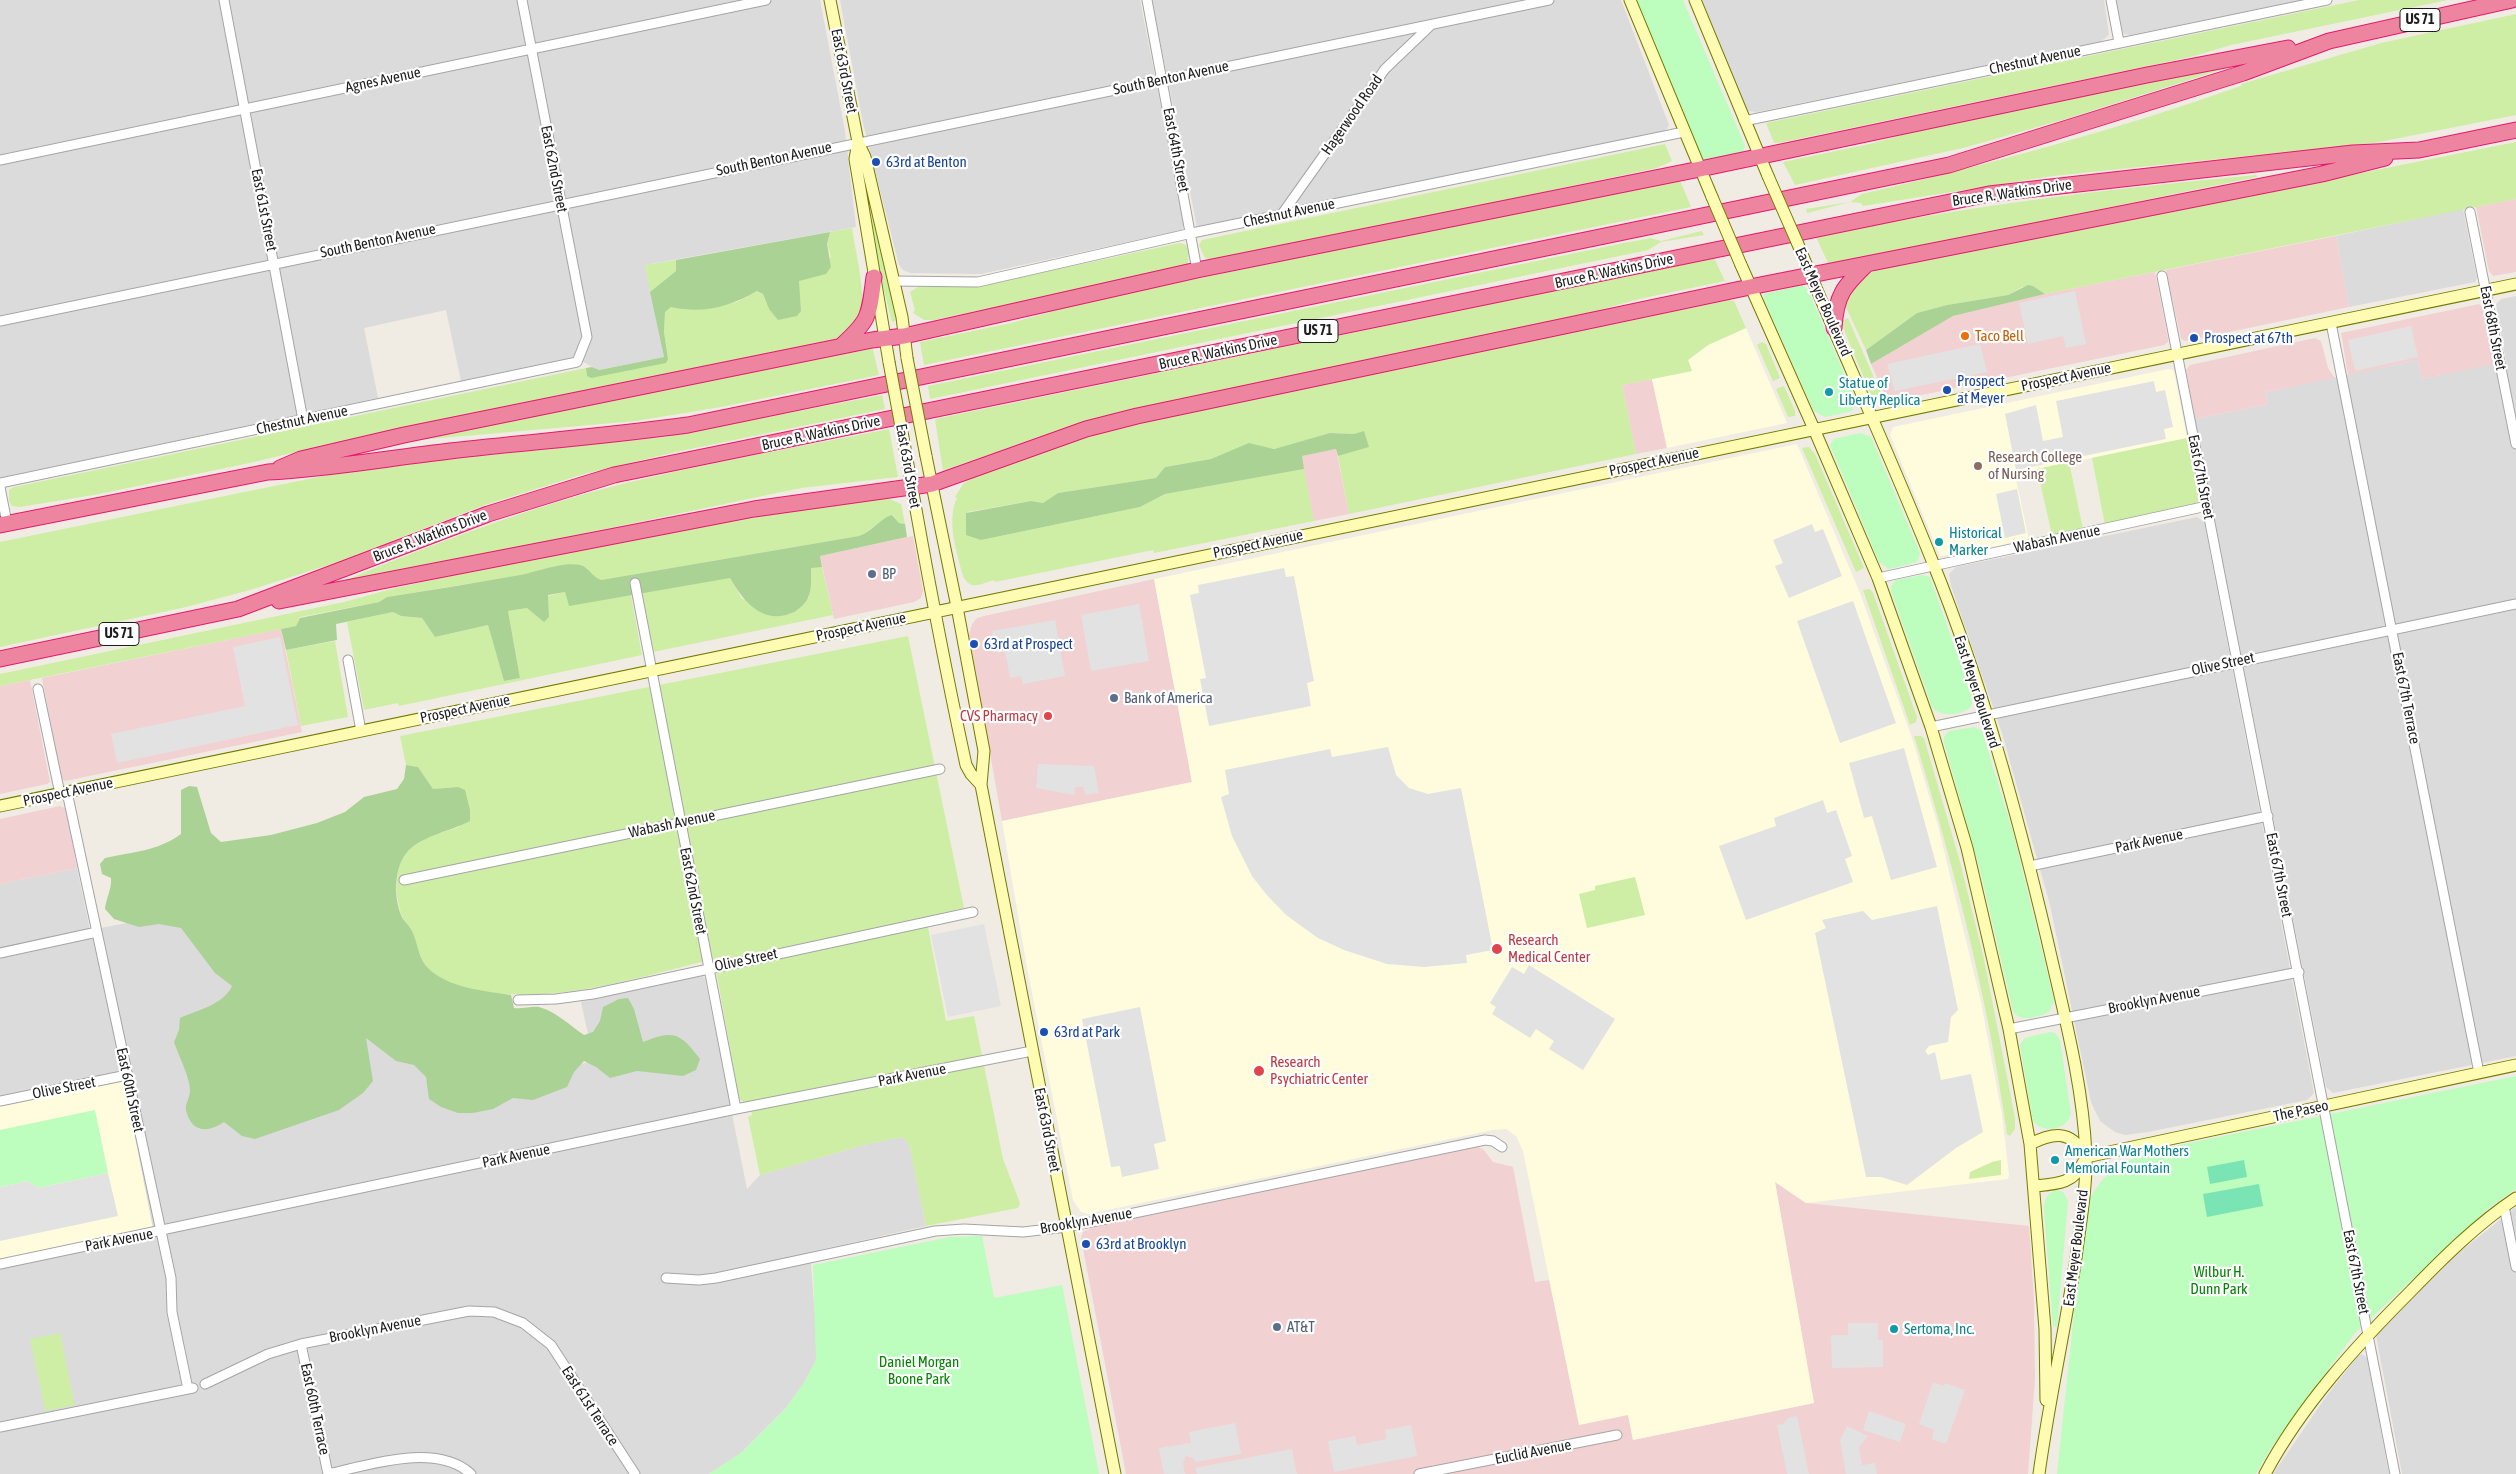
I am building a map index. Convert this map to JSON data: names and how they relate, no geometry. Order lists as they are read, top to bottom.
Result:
{
  "streets": {
    "highway": ["US 71", "Bruce R. Watkins Drive"],
    "main road": [
      "East 63rd Street",
      "East Meyer Boulevard",
      "Prospect Avenue",
      "The Paseo"
    ],
    "street": [
      "Chestnut Avenue",
      "South Benton Avenue",
      "Agnes Avenue",
      "Hagerwood Road",
      "East 64th Street",
      "East 62nd Street",
      "East 61st Street",
      "East 68th Street",
      "East 67th Street",
      "Wabash Avenue",
      "Olive Street",
      "East 67th Terrace",
      "Park Avenue",
      "Brooklyn Avenue",
      "East 60th Street",
      "East 61st Terrace",
      "East 60th Terrace",
      "Euclid Avenue"
    ]
  },
  "crossings": [
    ["Chestnut Avenue", "East 63rd Street"],
    ["Chestnut Avenue", "Hagerwood Road"],
    ["Chestnut Avenue", "East 64th Street"],
    ["Chestnut Avenue", "East 62nd Street"],
    ["Chestnut Avenue", "East 61st Street"],
    ["Chestnut Avenue", "East Meyer Boulevard"],
    ["East 63rd Street", "South Benton Avenue"],
    ["East 63rd Street", "Prospect Avenue"],
    ["East 63rd Street", "Park Avenue"],
    ["East 63rd Street", "Brooklyn Avenue"],
    ["South Benton Avenue", "Hagerwood Road"],
    ["South Benton Avenue", "East 64th Street"],
    ["South Benton Avenue", "East 62nd Street"],
    ["South Benton Avenue", "East 61st Street"],
    ["Agnes Avenue", "East 62nd Street"],
    ["Agnes Avenue", "East 61st Street"],
    ["East 62nd Street", "Prospect Avenue"],
    ["East 62nd Street", "Wabash Avenue"],
    ["East 62nd Street", "Olive Street"],
    ["East 62nd Street", "Park Avenue"],
    ["East Meyer Boulevard", "Prospect Avenue"],
    ["East Meyer Boulevard", "Wabash Avenue"],
    ["East Meyer Boulevard", "Olive Street"],
    ["East Meyer Boulevard", "Park Avenue"],
    ["East Meyer Boulevard", "Brooklyn Avenue"],
    ["East Meyer Boulevard", "The Paseo"],
    ["East 68th Street", "Prospect Avenue"],
    ["Prospect Avenue", "East 67th Street"],
    ["Prospect Avenue", "East 67th Terrace"],
    ["Prospect Avenue", "East 60th Street"],
    ["East 67th Street", "Wabash Avenue"],
    ["East 67th Street", "Olive Street"],
    ["East 67th Street", "Park Avenue"],
    ["East 67th Street", "Brooklyn Avenue"],
    ["East 67th Street", "The Paseo"],
    ["Olive Street", "East 67th Terrace"],
    ["Olive Street", "East 60th Street"],
    ["East 67th Terrace", "The Paseo"],
    ["Park Avenue", "East 60th Street"],
    ["Brooklyn Avenue", "East 61st Terrace"],
    ["Brooklyn Avenue", "East 60th Terrace"]
  ],
  "parks": ["Wilbur H. Dunn Park", "Daniel Morgan Boone Park"],
  "places": [
    "63rd at Benton",
    "Taco Bell",
    "Prospect at 67th",
    "Prospect at Meyer",
    "Statue of Liberty Replica",
    "Research College of Nursing",
    "Historical Marker",
    "BP",
    "63rd at Prospect",
    "Bank of America",
    "CVS Pharmacy",
    "Research Medical Center",
    "63rd at Park",
    "Research Psychiatric Center",
    "American War Mothers Memorial Fountain",
    "63rd at Brooklyn",
    "AT&T",
    "Sertoma, Inc."
  ]
}
